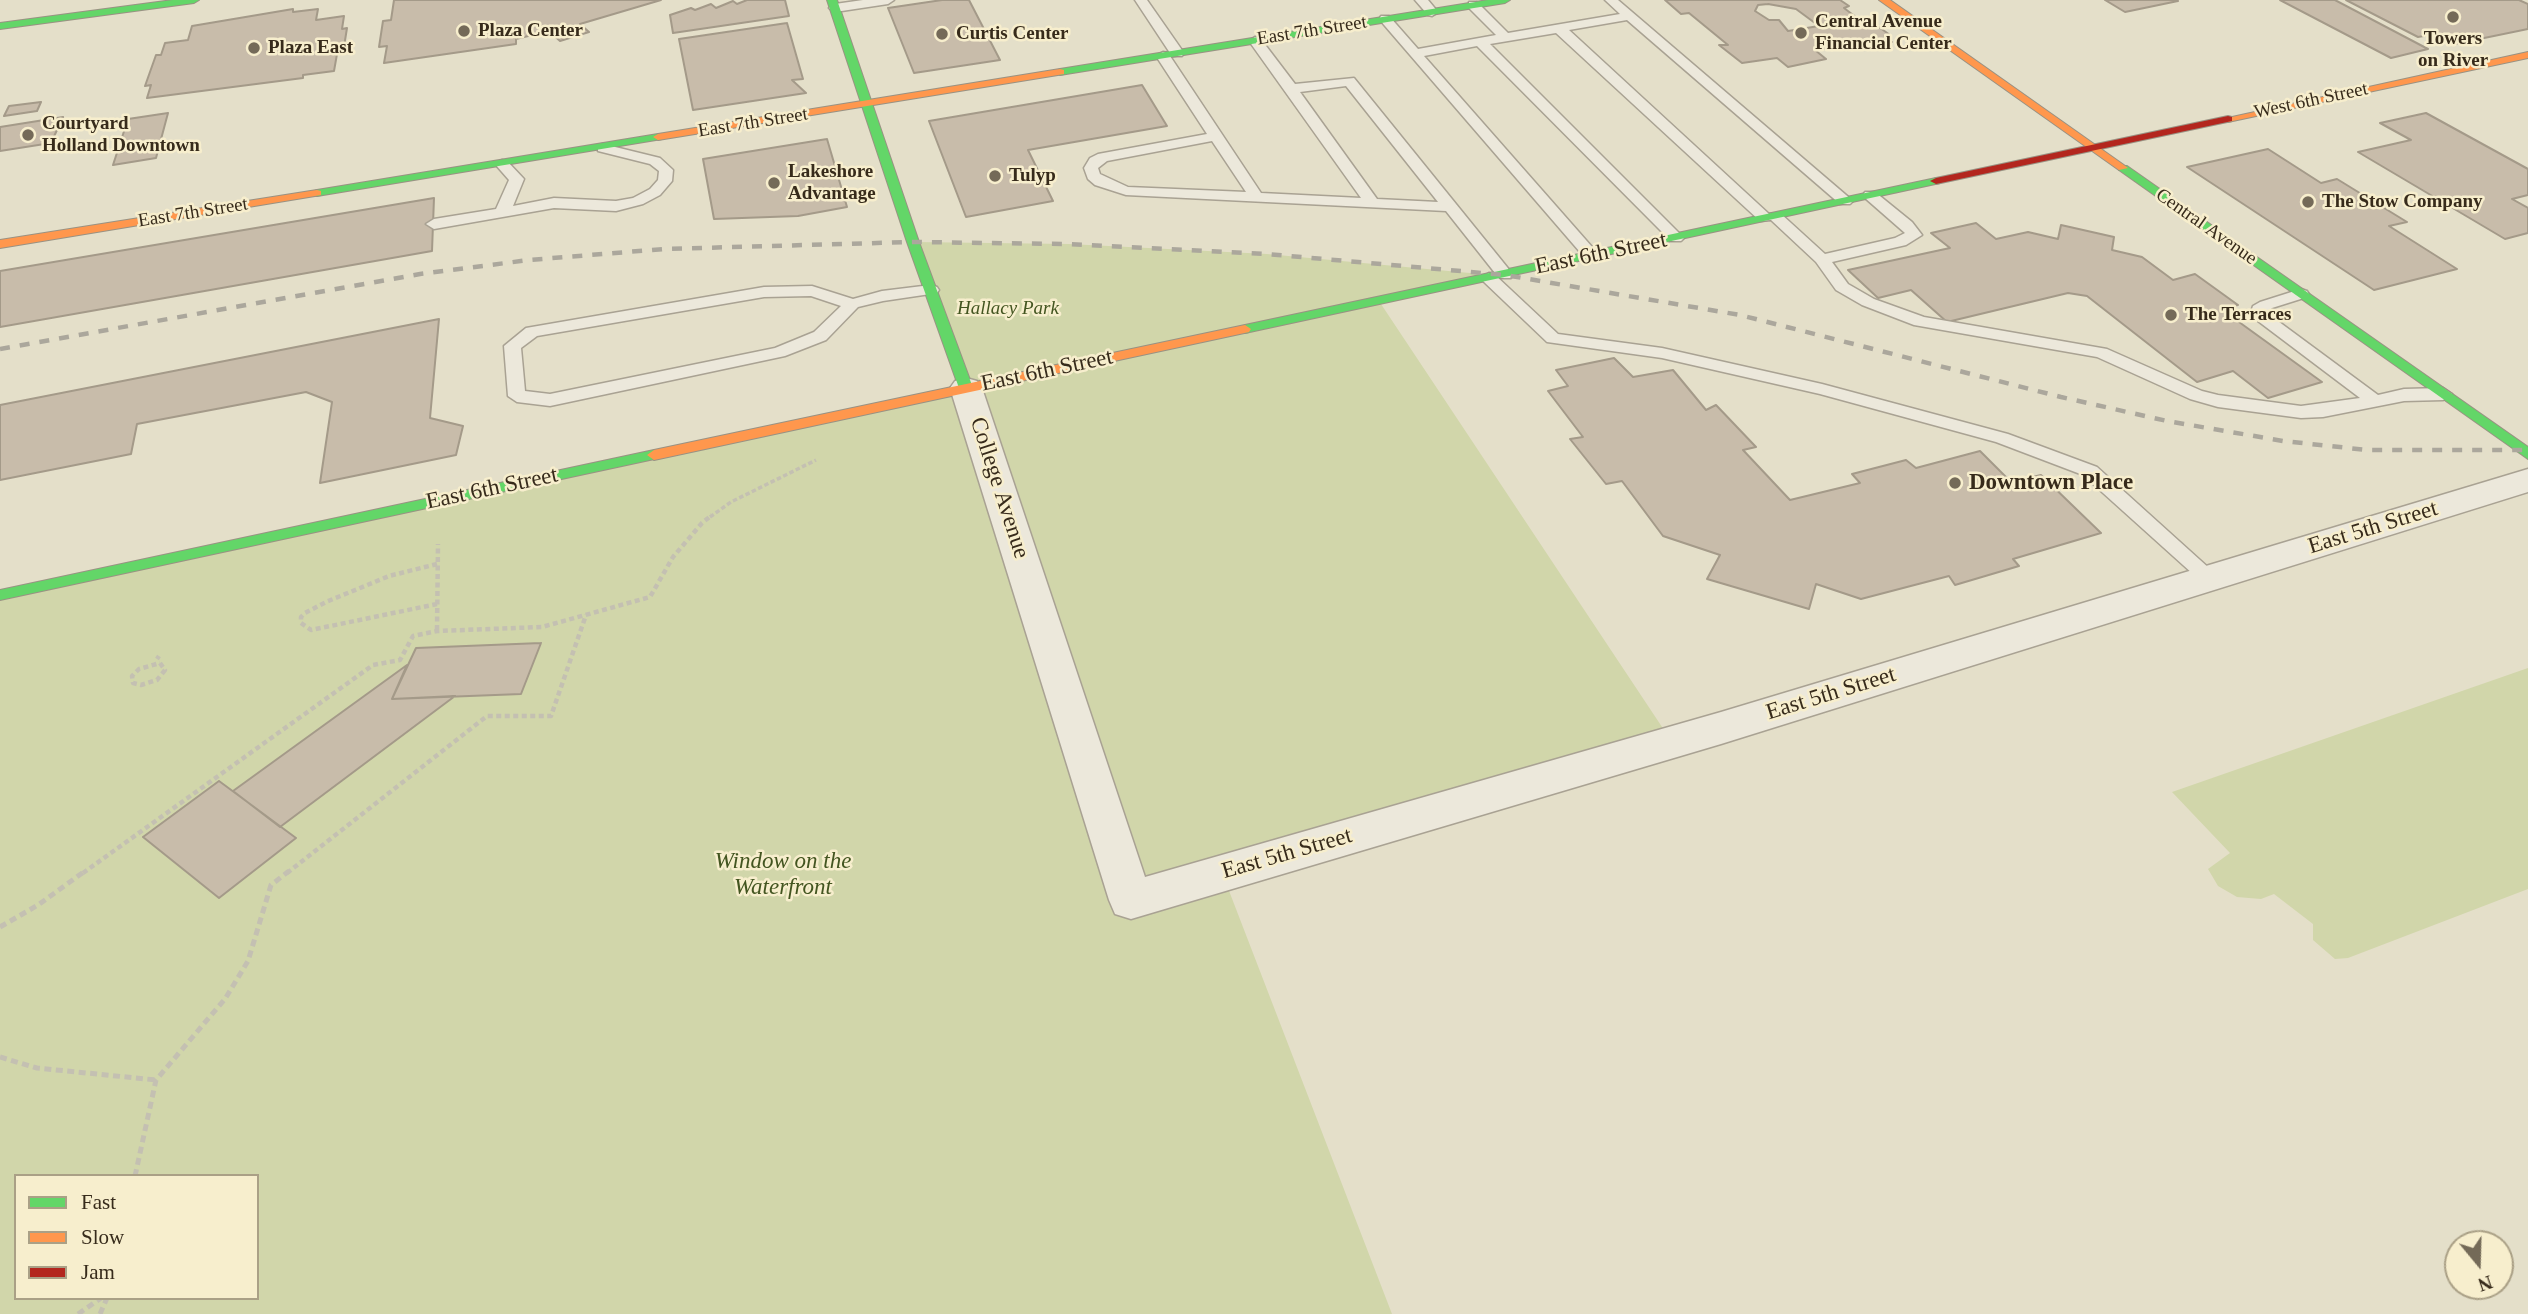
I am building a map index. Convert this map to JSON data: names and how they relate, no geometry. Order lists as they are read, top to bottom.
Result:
{
  "streets": {
    "street": [
      "East 7th Street",
      "West 6th Street",
      "Central Avenue",
      "East 6th Street",
      "College Avenue",
      "East 5th Street"
    ]
  },
  "crossings": [
    ["East 7th Street", "College Avenue"],
    ["West 6th Street", "Central Avenue"],
    ["West 6th Street", "East 6th Street"],
    ["Central Avenue", "East 6th Street"],
    ["East 6th Street", "College Avenue"],
    ["College Avenue", "East 5th Street"]
  ],
  "parks": ["Hallacy Park", "Window on the Waterfront"],
  "places": [
    "Towers on River",
    "Plaza Center",
    "Central Avenue Financial Center",
    "Curtis Center",
    "Plaza East",
    "Courtyard Holland Downtown",
    "Tulyp",
    "Lakeshore Advantage",
    "The Stow Company",
    "The Terraces",
    "Downtown Place"
  ],
  "legend": ["Fast", "Slow", "Jam"],
  "north": "bottom"
}
